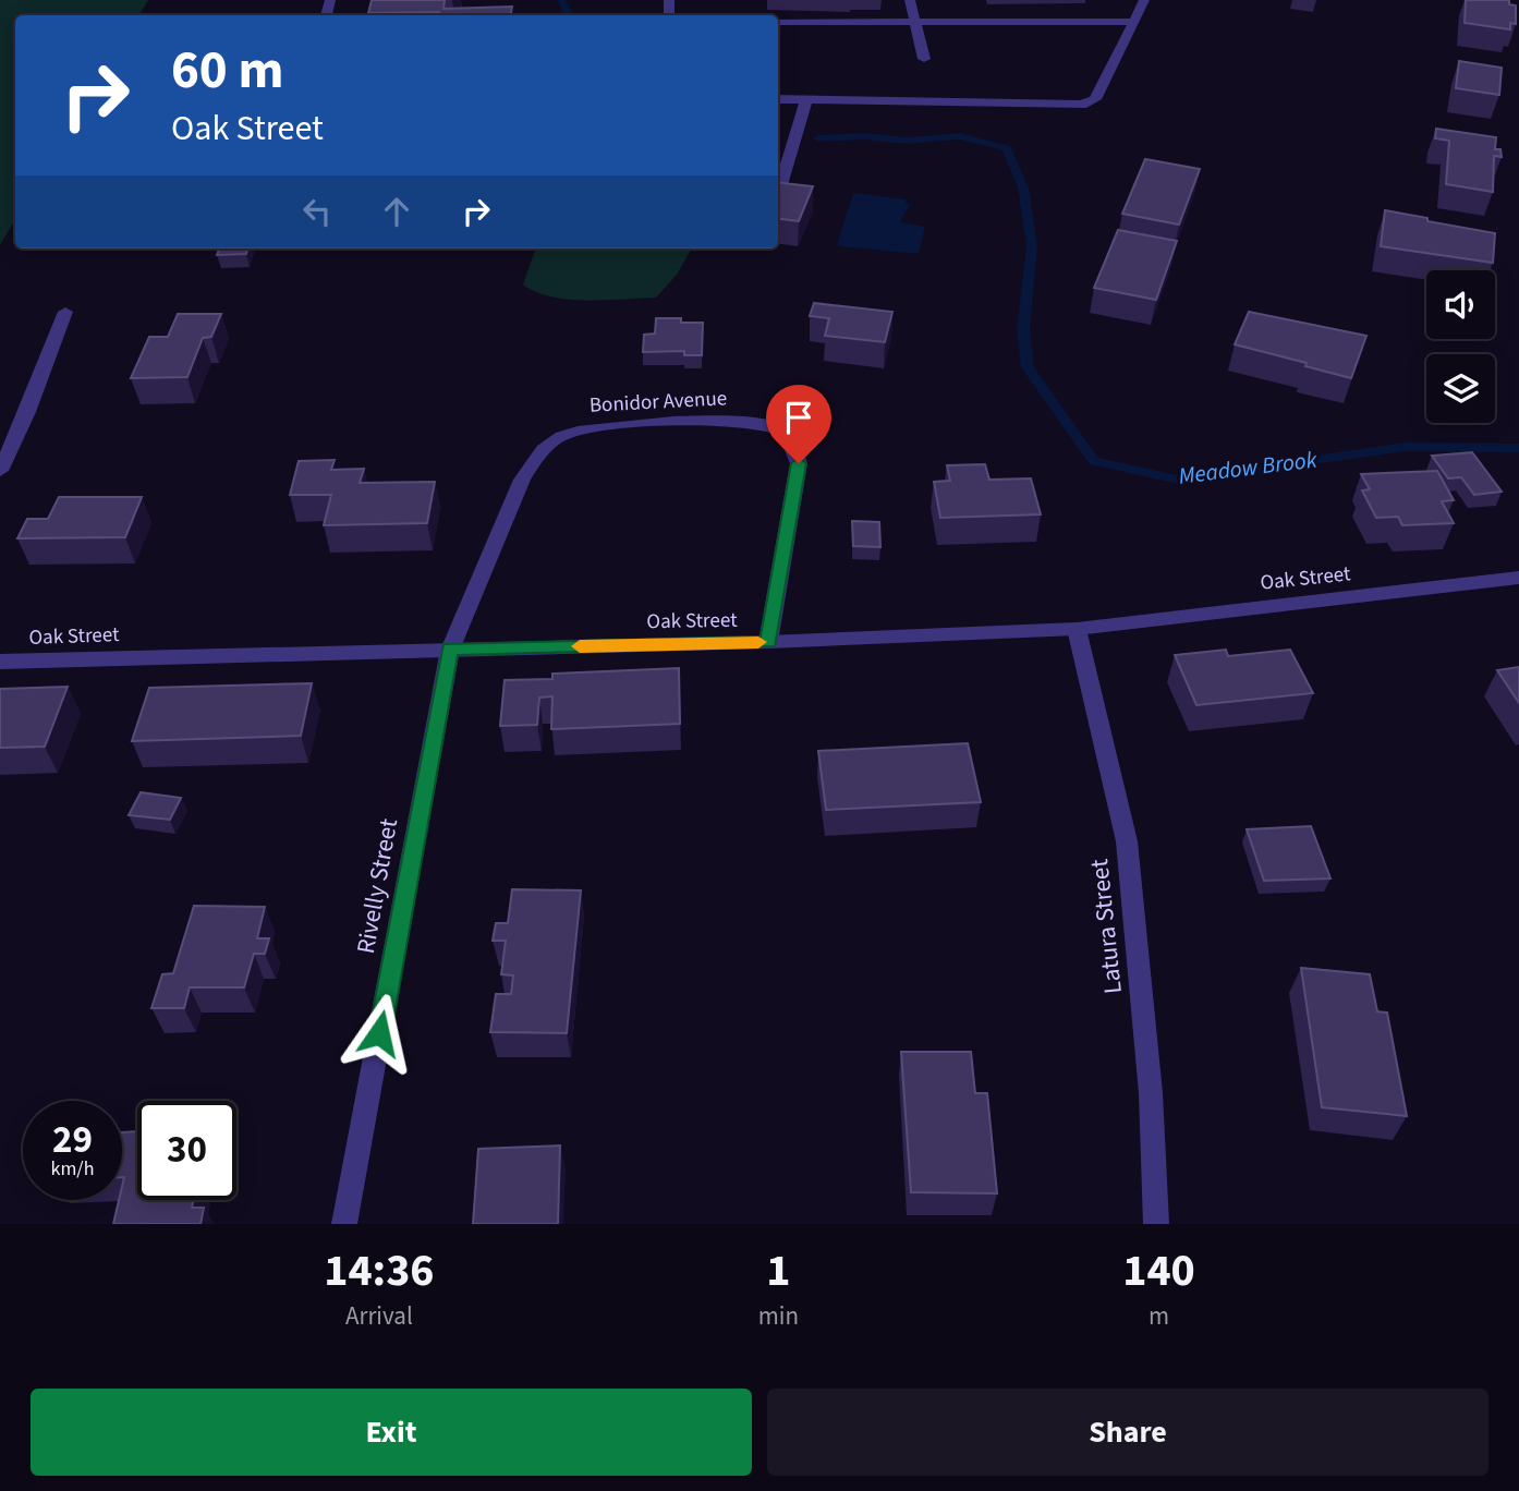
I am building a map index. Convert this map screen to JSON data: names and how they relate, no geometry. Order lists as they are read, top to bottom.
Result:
{
  "streets": {
    "street": [
      "Bonidor Avenue",
      "Oak Street",
      "Rivelly Street",
      "Latura Street"
    ]
  },
  "crossings": [
    ["Bonidor Avenue", "Oak Street"],
    ["Bonidor Avenue", "Rivelly Street"],
    ["Oak Street", "Rivelly Street"],
    ["Oak Street", "Latura Street"]
  ],
  "water": ["Meadow Brook"],
  "page": {
    "turn": ["60 m", "Oak Street"],
    "speed": "29 km/h",
    "limit": "30",
    "eta": [
      "14:36",
      "Arrival",
      "1",
      "min",
      "140",
      "m"
    ],
    "buttons": ["Exit", "Share"]
  }
}
